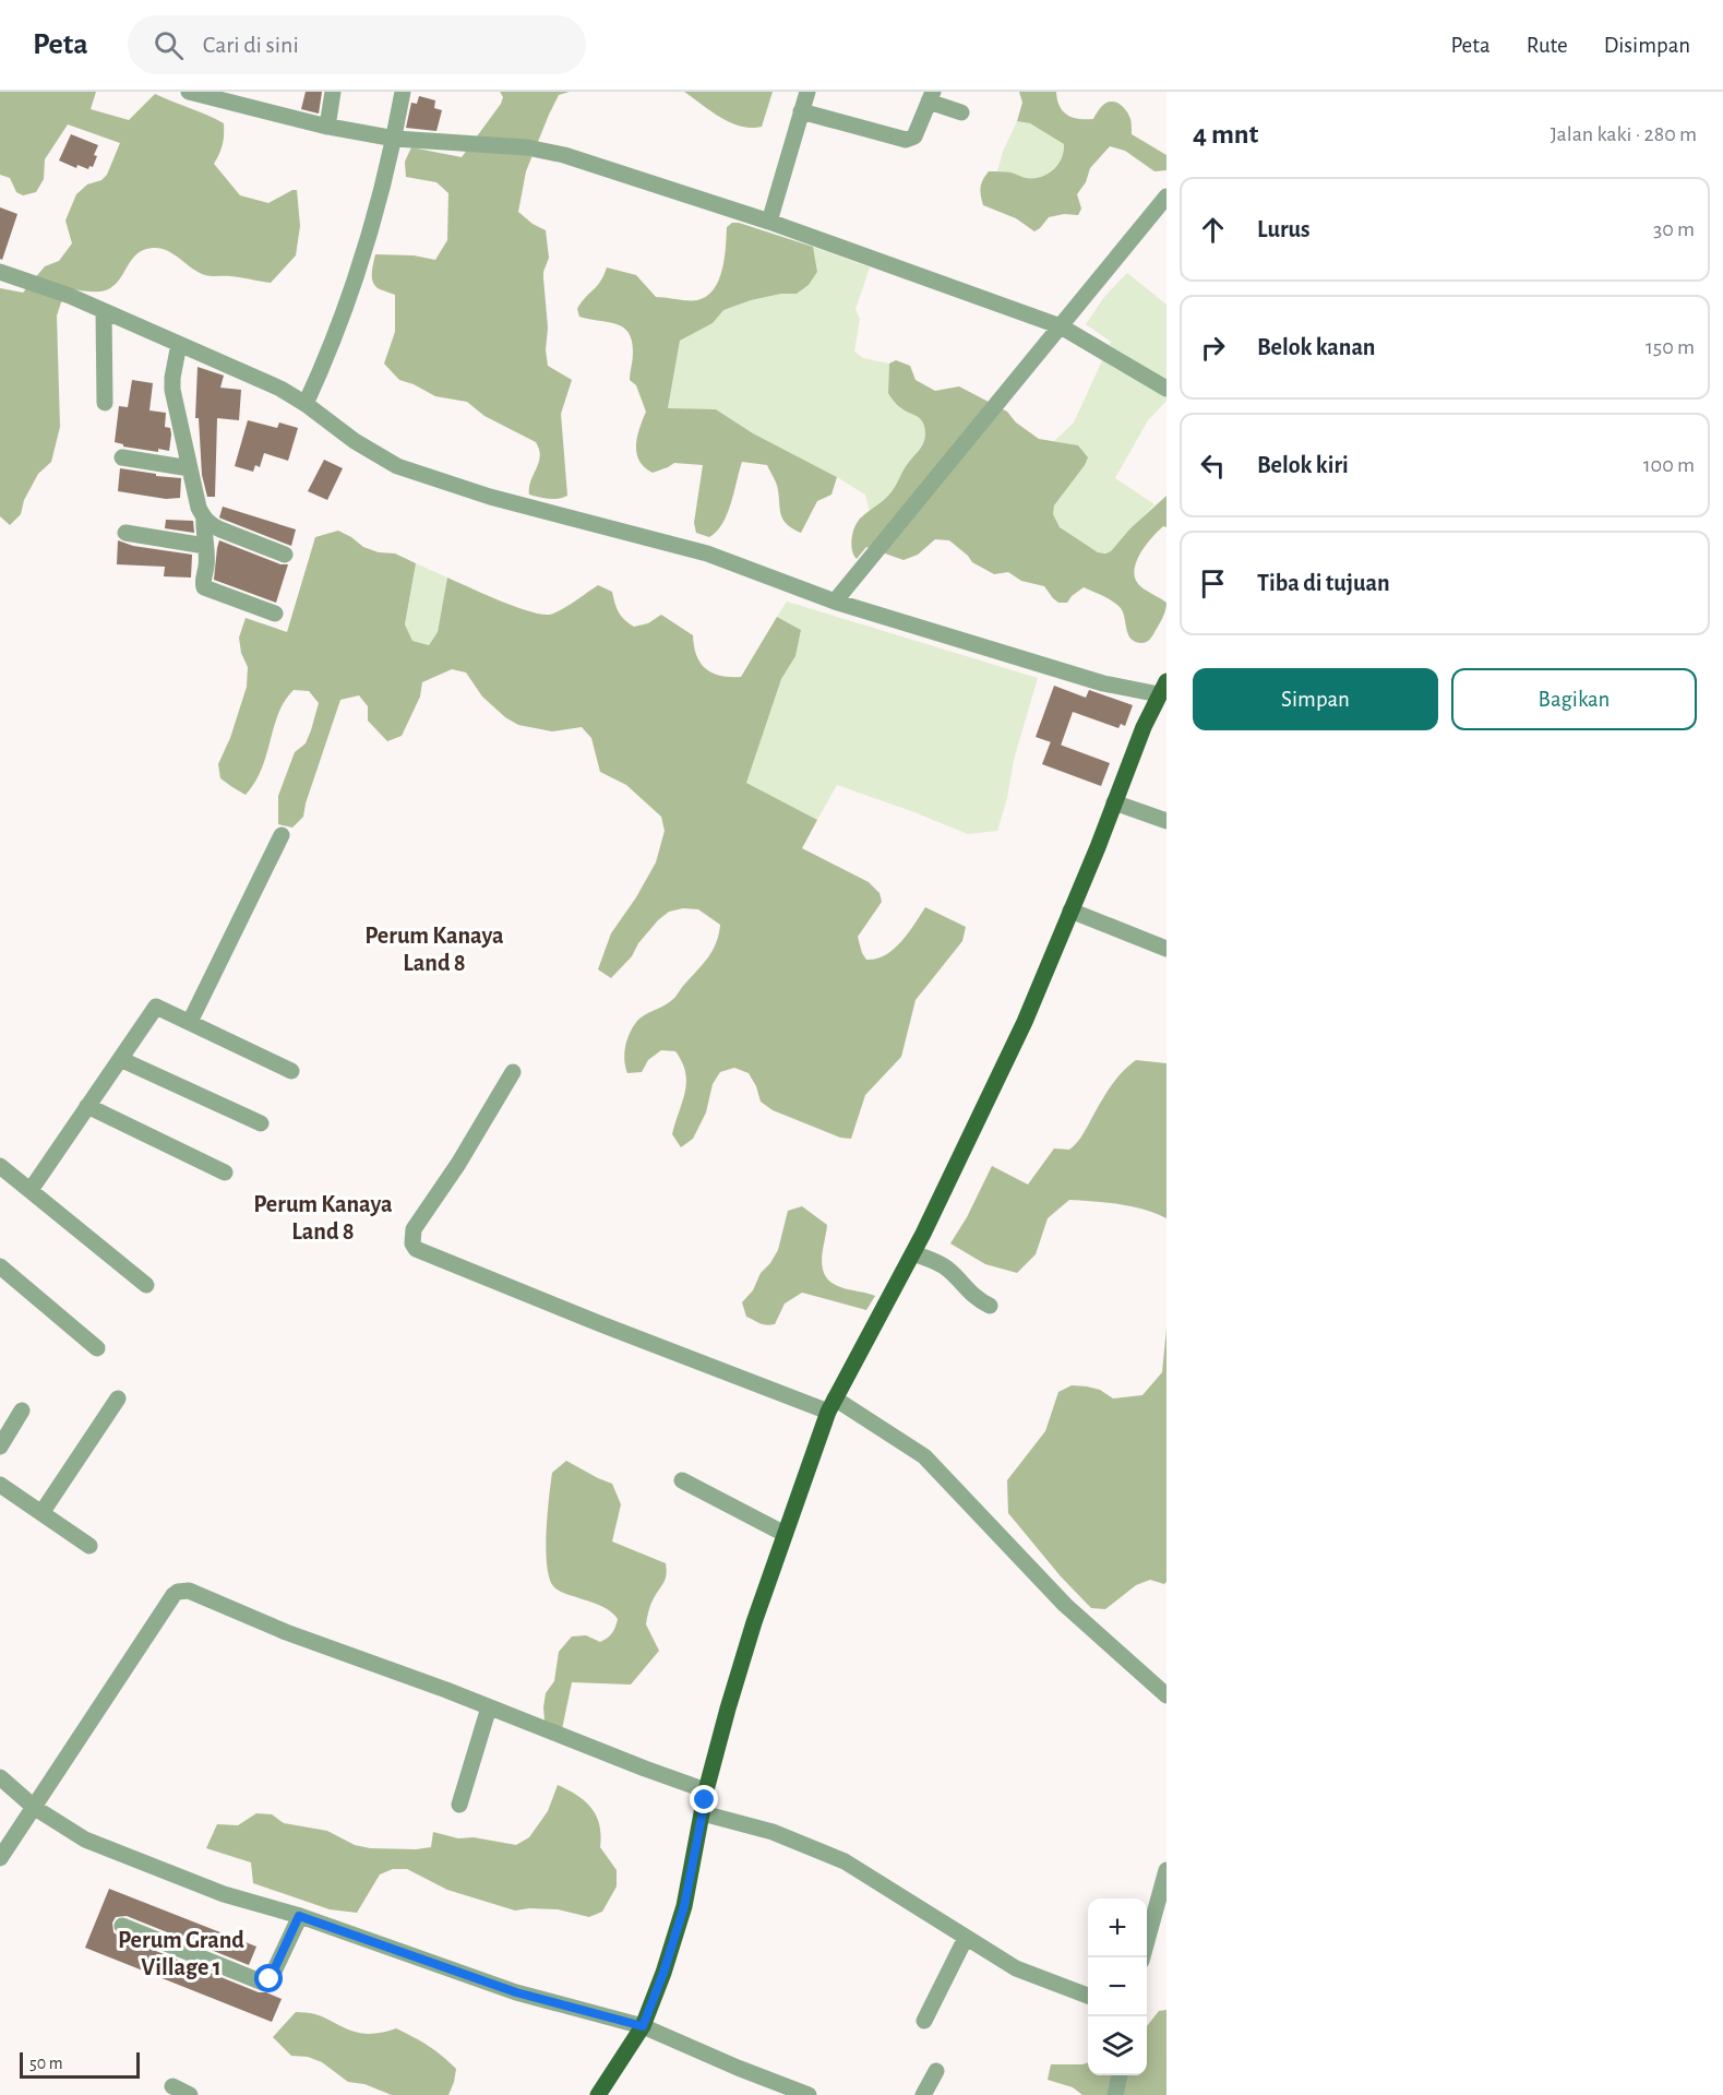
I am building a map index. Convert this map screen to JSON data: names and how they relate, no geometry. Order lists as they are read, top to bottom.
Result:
{
  "districts": ["Perum Kanaya Land 8", "Perum Kanaya Land 8", "Perum Grand Village 1"],
  "scale_bar": "50 m",
  "page": {
    "header": "Peta",
    "search": "Cari di sini",
    "nav": ["Peta", "Rute", "Disimpan"],
    "heading": ["4 mnt", "Jalan kaki · 280 m"],
    "list": [
      ["Lurus", "30 m"],
      ["Belok kanan", "150 m"],
      ["Belok kiri", "100 m"],
      "Tiba di tujuan"
    ],
    "buttons": ["Simpan", "Bagikan"],
    "map_buttons": ["+", "−"],
    "scale": "50 m"
  }
}
